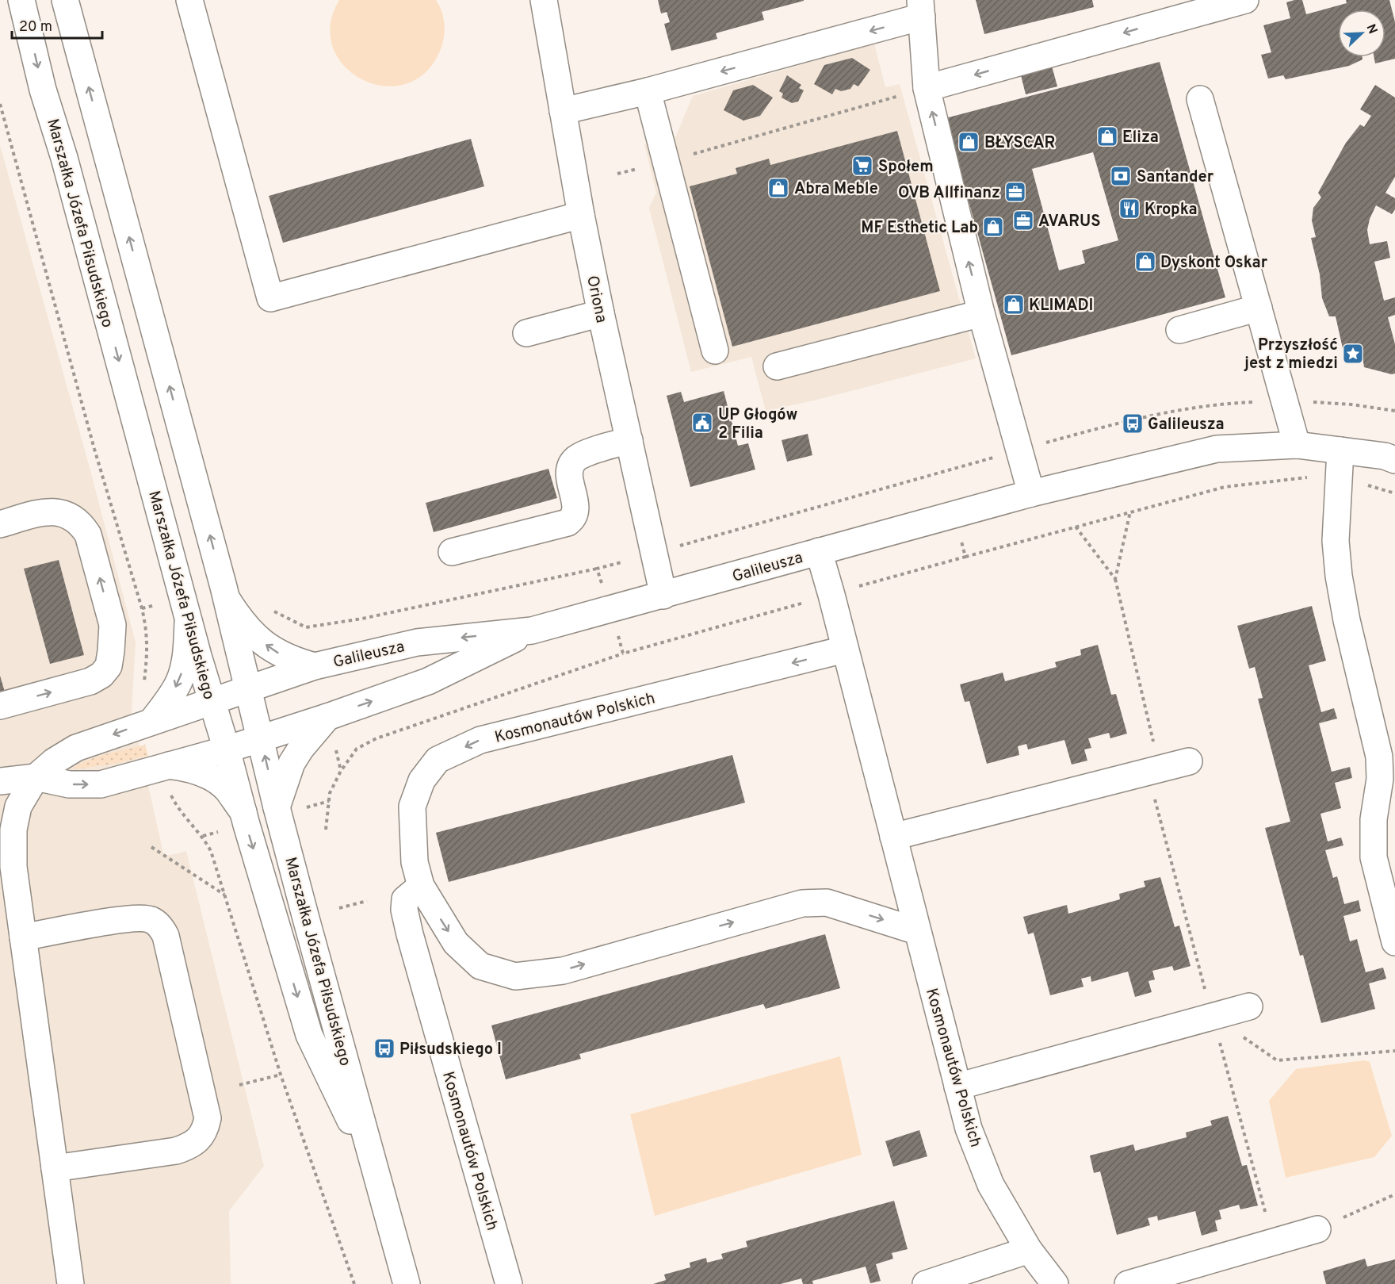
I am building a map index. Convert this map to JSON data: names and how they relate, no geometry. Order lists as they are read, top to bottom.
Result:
{
  "streets": {
    "street": [
      "Marszałka Józefa Piłsudskiego",
      "Oriona",
      "Galileusza",
      "Kosmonautów Polskich"
    ]
  },
  "crossings": [
    ["Marszałka Józefa Piłsudskiego", "Galileusza"],
    ["Oriona", "Galileusza"],
    ["Galileusza", "Kosmonautów Polskich"]
  ],
  "places": {
    "shop": [
      "Eliza",
      "BŁYSCAR",
      "Abra Meble",
      "MF Esthetic Lab",
      "Dyskont Oskar",
      "KLIMADI"
    ],
    "supermarket": ["Społem"],
    "bank": ["Santander"],
    "office": ["OVB Allfinanz", "AVARUS"],
    "restaurant": ["Kropka"],
    "place": ["Przyszłość jest z miedzi"],
    "public building": ["UP Głogów 2 Filia"],
    "bus stop": ["Galileusza", "Piłsudskiego I"]
  },
  "scale_bar": "20 m",
  "north": "top right"
}
